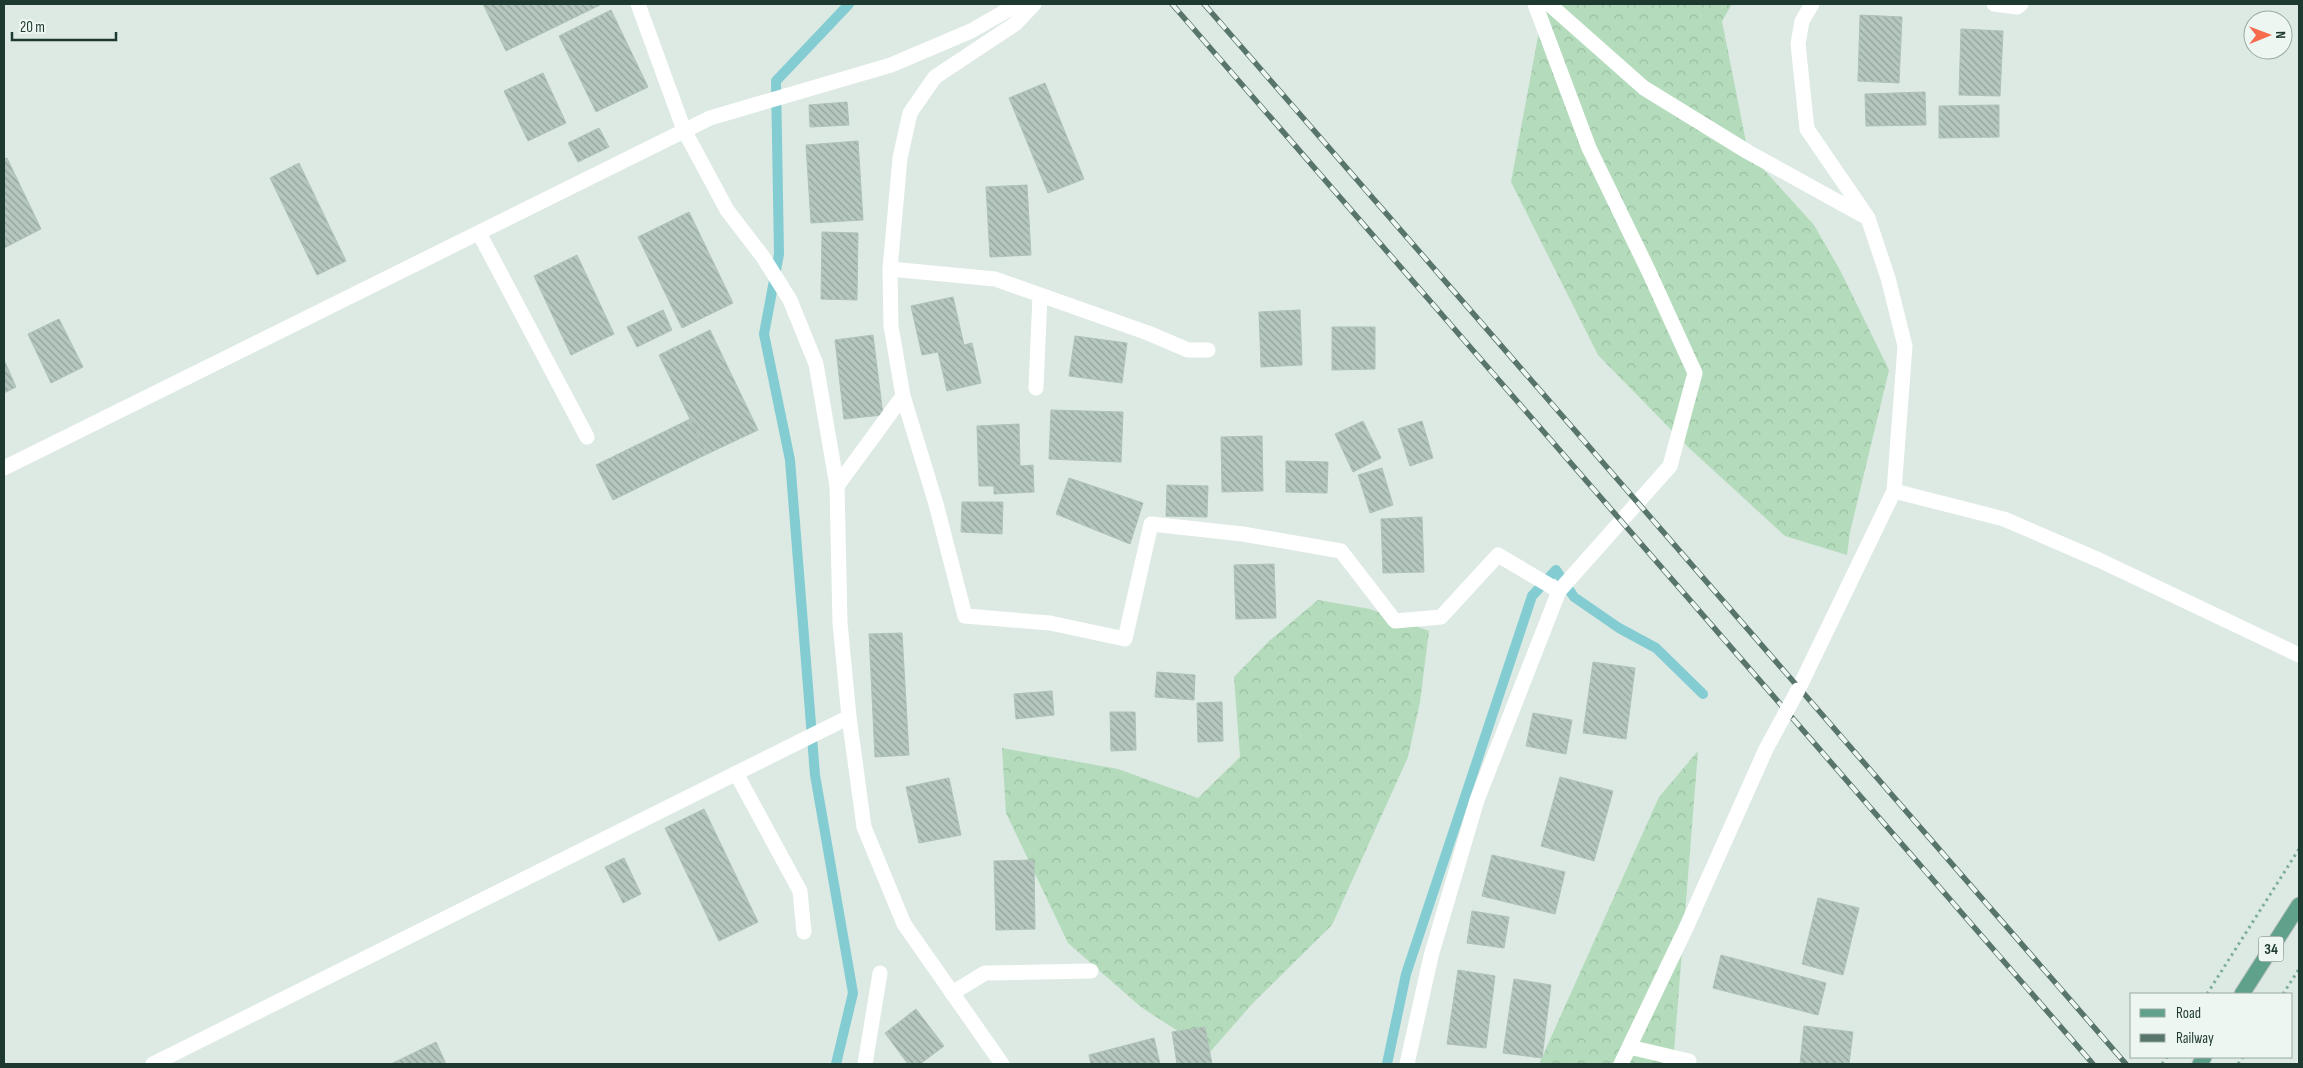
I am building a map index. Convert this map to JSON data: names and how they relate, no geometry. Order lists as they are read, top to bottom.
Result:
{
  "streets": {
    "main road": ["34"]
  },
  "legend": ["Road", "Railway"],
  "scale_bar": "20 m",
  "north": "right"
}
